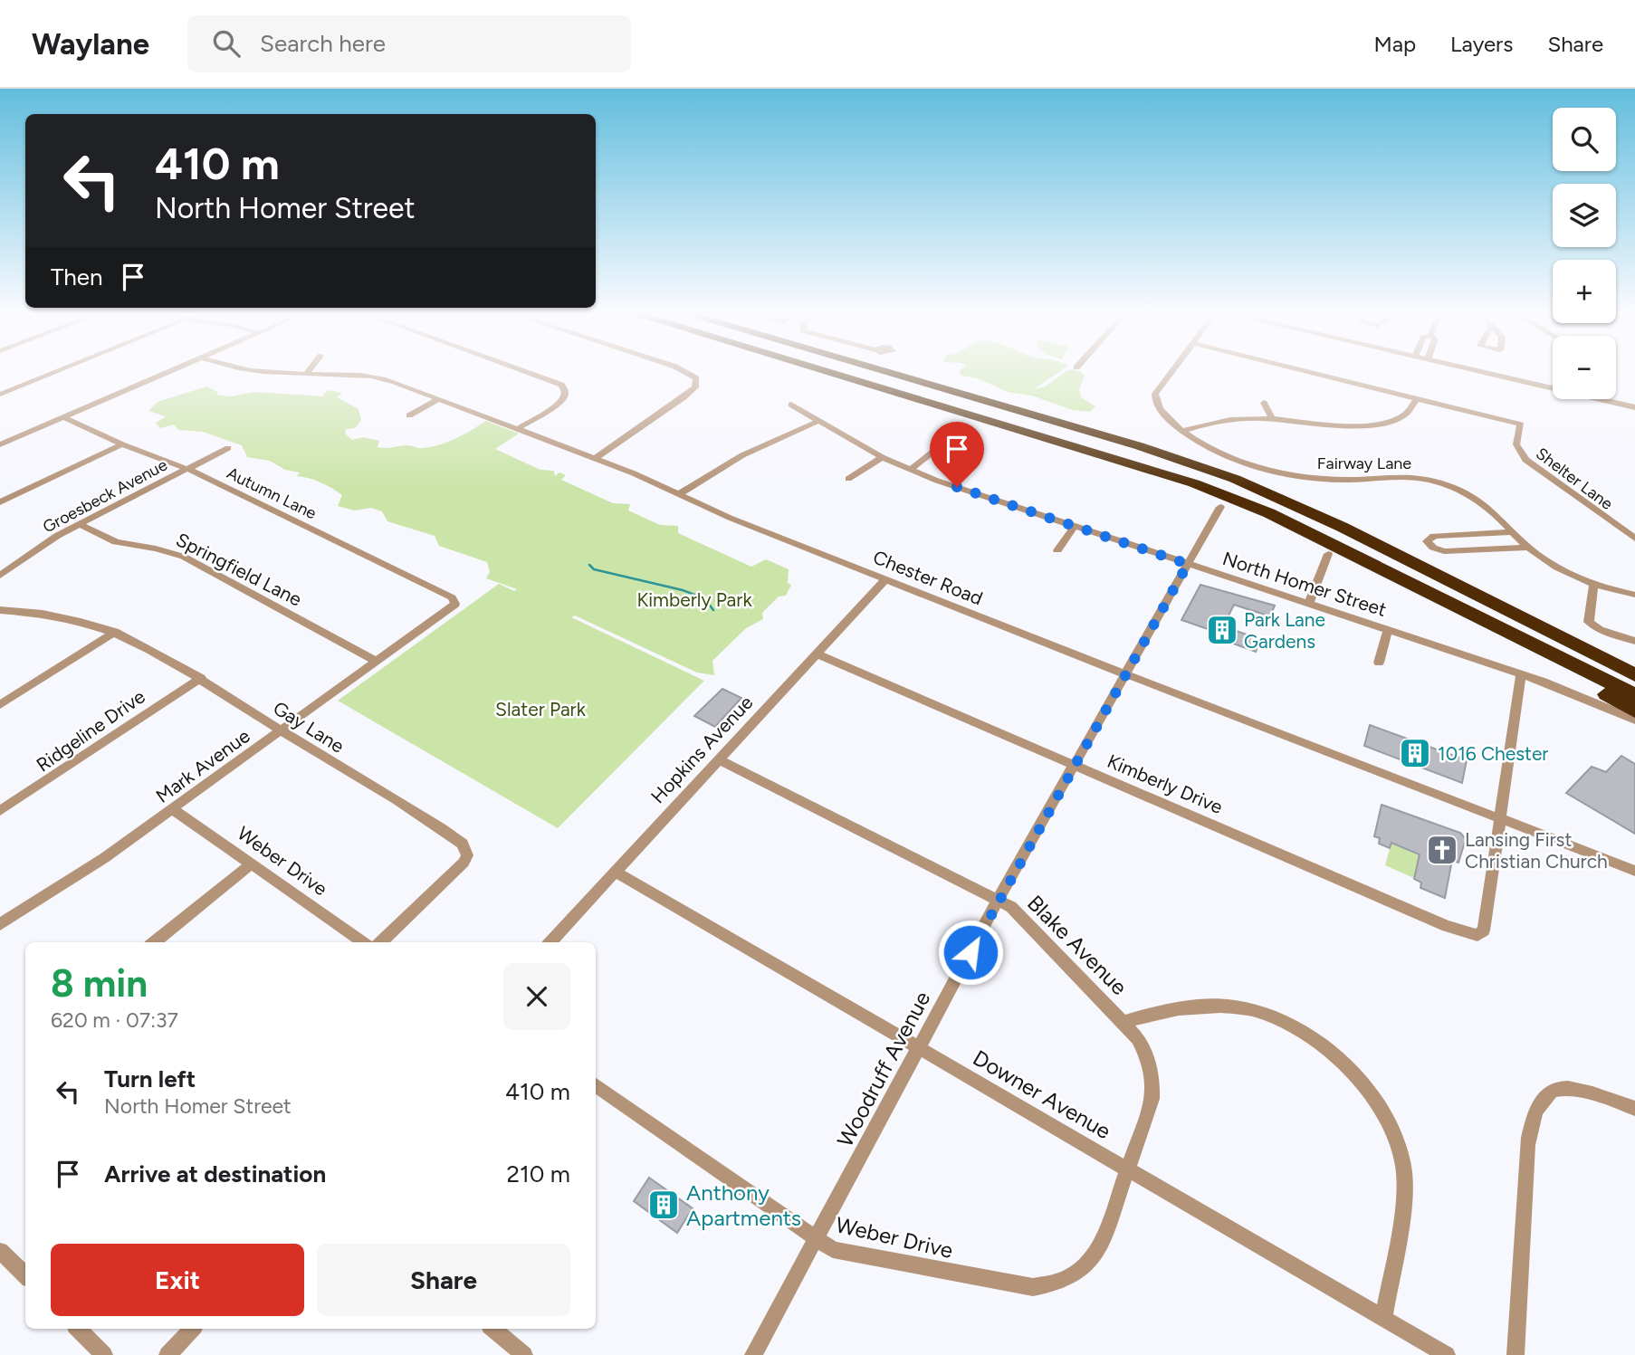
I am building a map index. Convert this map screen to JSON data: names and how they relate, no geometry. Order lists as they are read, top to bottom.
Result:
{
  "streets": {
    "street": [
      "Fairway Lane",
      "Shelter Lane",
      "Autumn Lane",
      "Groesbeck Avenue",
      "Springfield Lane",
      "Chester Road",
      "North Homer Street",
      "Gay Lane",
      "Ridgeline Drive",
      "Hopkins Avenue",
      "Mark Avenue",
      "Kimberly Drive",
      "Weber Drive",
      "Blake Avenue",
      "Woodruff Avenue",
      "Downer Avenue"
    ]
  },
  "crossings": [
    ["Autumn Lane", "Groesbeck Avenue"],
    ["Autumn Lane", "Mark Avenue"],
    ["Groesbeck Avenue", "Springfield Lane"],
    ["Springfield Lane", "Mark Avenue"],
    ["Chester Road", "Hopkins Avenue"],
    ["Chester Road", "Kimberly Drive"],
    ["Chester Road", "Woodruff Avenue"],
    ["North Homer Street", "Woodruff Avenue"],
    ["Gay Lane", "Ridgeline Drive"],
    ["Gay Lane", "Mark Avenue"],
    ["Hopkins Avenue", "Kimberly Drive"],
    ["Hopkins Avenue", "Blake Avenue"],
    ["Hopkins Avenue", "Downer Avenue"],
    ["Mark Avenue", "Weber Drive"],
    ["Kimberly Drive", "Woodruff Avenue"],
    ["Weber Drive", "Blake Avenue"],
    ["Weber Drive", "Woodruff Avenue"],
    ["Weber Drive", "Downer Avenue"],
    ["Blake Avenue", "Woodruff Avenue"],
    ["Blake Avenue", "Downer Avenue"],
    ["Woodruff Avenue", "Downer Avenue"]
  ],
  "parks": ["Kimberly Park", "Slater Park"],
  "places": {
    "building": ["Park Lane Gardens", "1016 Chester", "Anthony Apartments"],
    "church": ["Lansing First Christian Church"]
  },
  "page": {
    "header": "Waylane",
    "search": "Search here",
    "nav": ["Map", "Layers", "Share"],
    "map_buttons": ["+", "−"],
    "turn": ["410 m", "North Homer Street"],
    "then": "Then",
    "heading": ["8 min", "620 m · 07:37"],
    "list": [
      {
        "name": "Turn left",
        "note": "North Homer Street",
        "value": "410 m"
      },
      {
        "name": "Arrive at destination",
        "value": "210 m"
      }
    ],
    "buttons": ["Exit", "Share"]
  }
}
